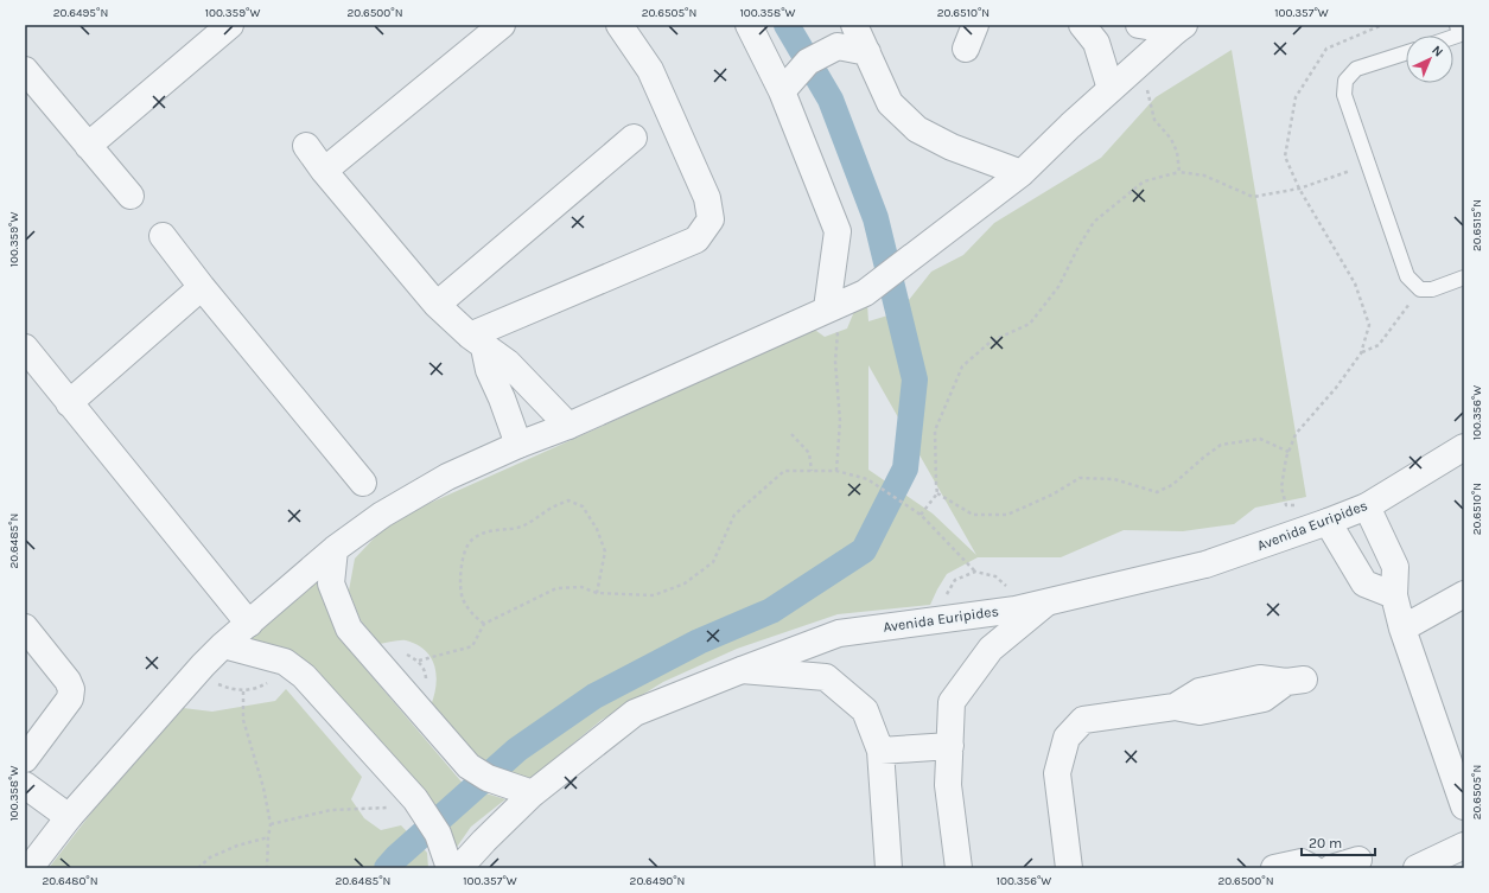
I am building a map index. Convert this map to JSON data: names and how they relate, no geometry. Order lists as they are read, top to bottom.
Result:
{
  "streets": {
    "street": ["Avenida Euripides"]
  },
  "scale_bar": "20 m",
  "north": "top right",
  "coordinates": [
    "20.6495°N",
    "100.359°W",
    "20.6500°N",
    "20.6505°N",
    "100.358°W",
    "20.6510°N",
    "100.357°W",
    "20.6515°N",
    "100.356°W",
    "20.6485°N",
    "20.6480°N",
    "20.6490°N"
  ]
}
